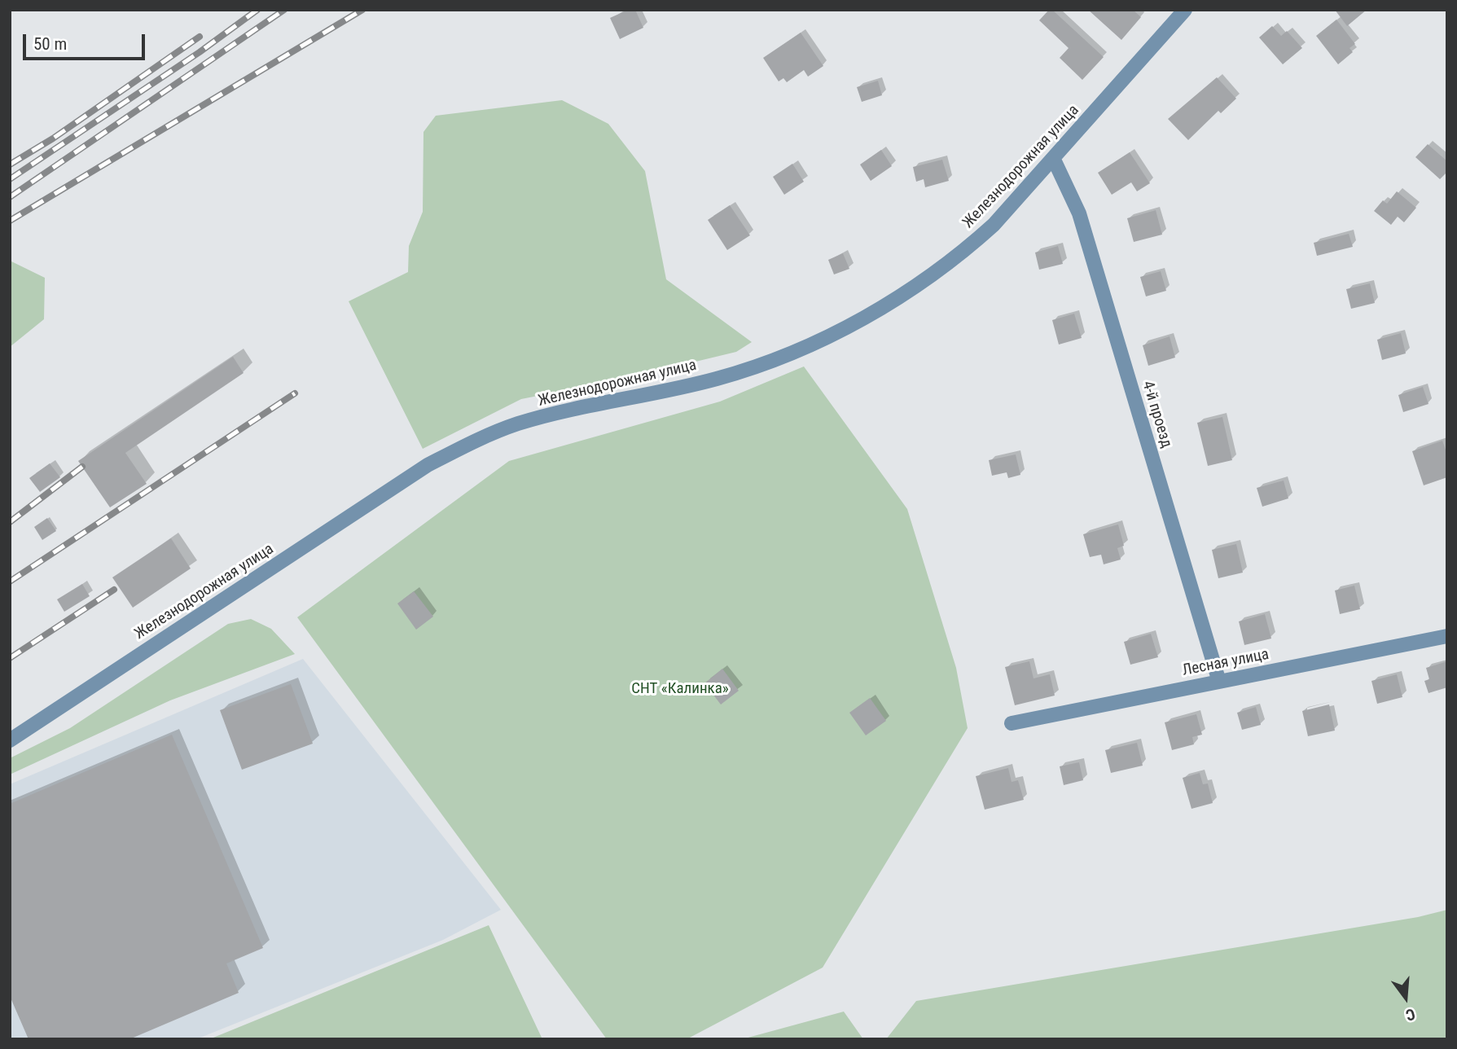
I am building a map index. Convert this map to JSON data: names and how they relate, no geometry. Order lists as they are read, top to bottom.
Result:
{
  "streets": {
    "street": ["Железнодорожная улица", "4-й проезд", "Лесная улица"]
  },
  "crossings": [
    ["Железнодорожная улица", "4-й проезд"],
    ["4-й проезд", "Лесная улица"]
  ],
  "parks": ["СНТ «Калинка»"],
  "scale_bar": "50 m",
  "north": "bottom"
}
